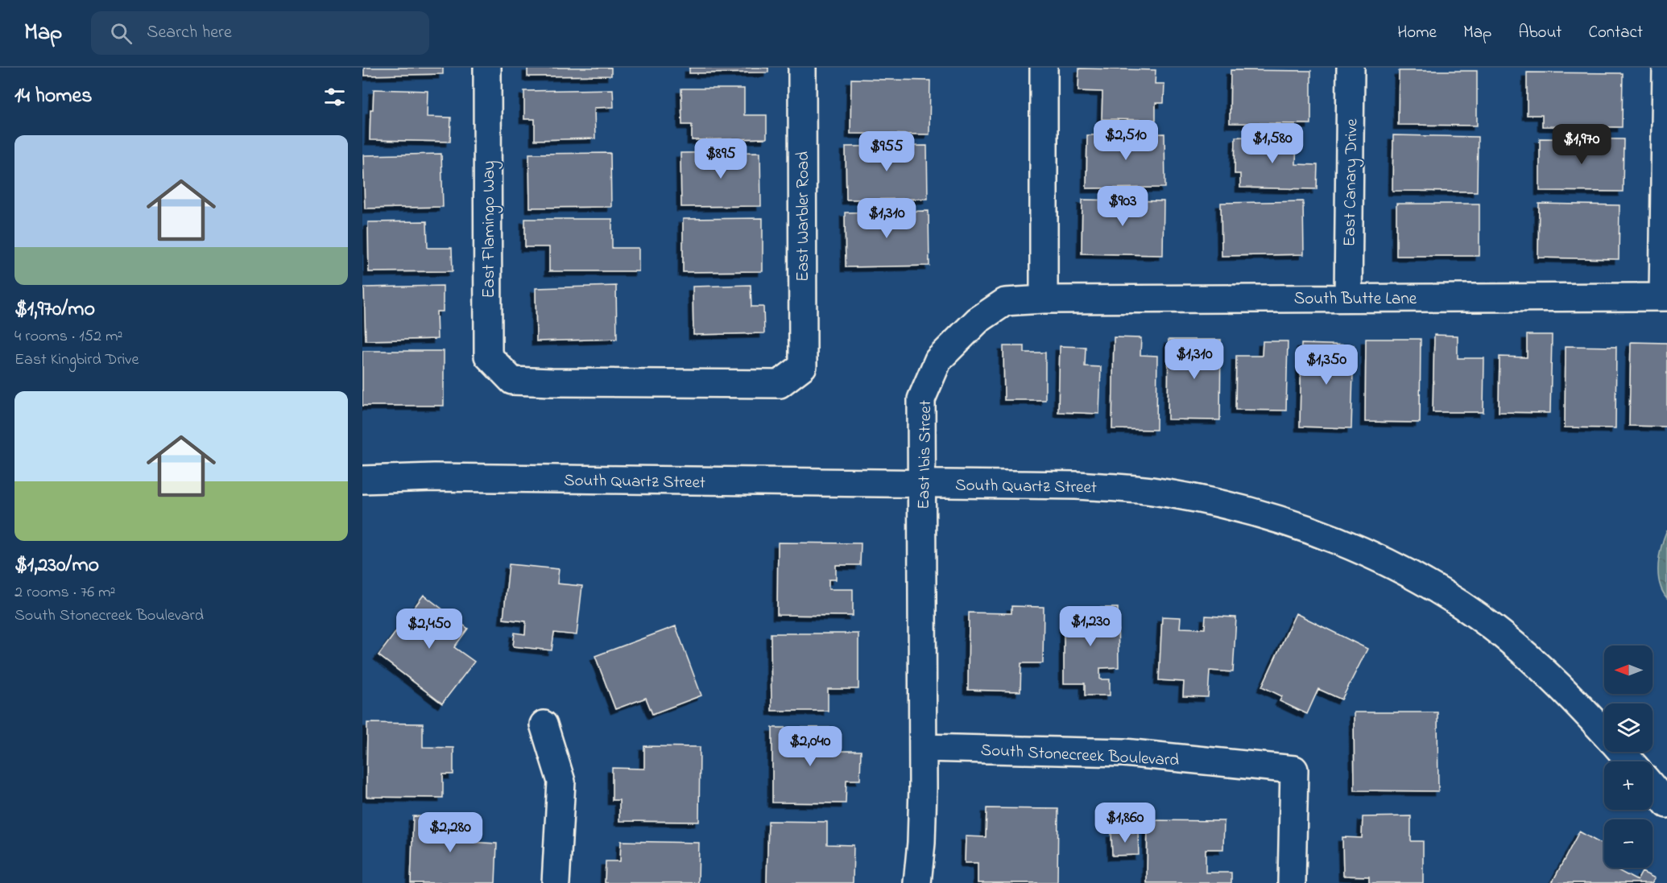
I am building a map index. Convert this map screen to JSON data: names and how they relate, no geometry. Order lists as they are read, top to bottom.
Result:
{
  "streets": {
    "street": [
      "East Canary Drive",
      "East Warbler Road",
      "East Flamingo Way",
      "South Butte Lane",
      "East Ibis Street",
      "South Quartz Street",
      "South Stonecreek Boulevard"
    ]
  },
  "crossings": [
    ["East Canary Drive", "South Butte Lane"],
    ["East Warbler Road", "East Flamingo Way"],
    ["South Butte Lane", "East Ibis Street"],
    ["East Ibis Street", "South Quartz Street"],
    ["East Ibis Street", "South Stonecreek Boulevard"]
  ],
  "north": "left",
  "page": {
    "header": "Map",
    "search": "Search here",
    "nav": [
      "Home",
      "Map",
      "About",
      "Contact"
    ],
    "heading": "14 homes",
    "price": [
      "$2,510",
      "$1,580",
      "$1,970",
      "$955",
      "$895",
      "$903",
      "$1,310",
      "$1,310",
      "$1,350",
      "$1,230",
      "$2,450",
      "$2,040",
      "$1,860",
      "$2,280"
    ],
    "list": [
      {
        "name": "$1,970/mo",
        "note": "4 rooms · 152 m² · East Kingbird Drive"
      },
      {
        "name": "$1,230/mo",
        "note": "2 rooms · 76 m² · South Stonecreek Boulevard"
      }
    ],
    "map_buttons": ["+", "−"]
  }
}
